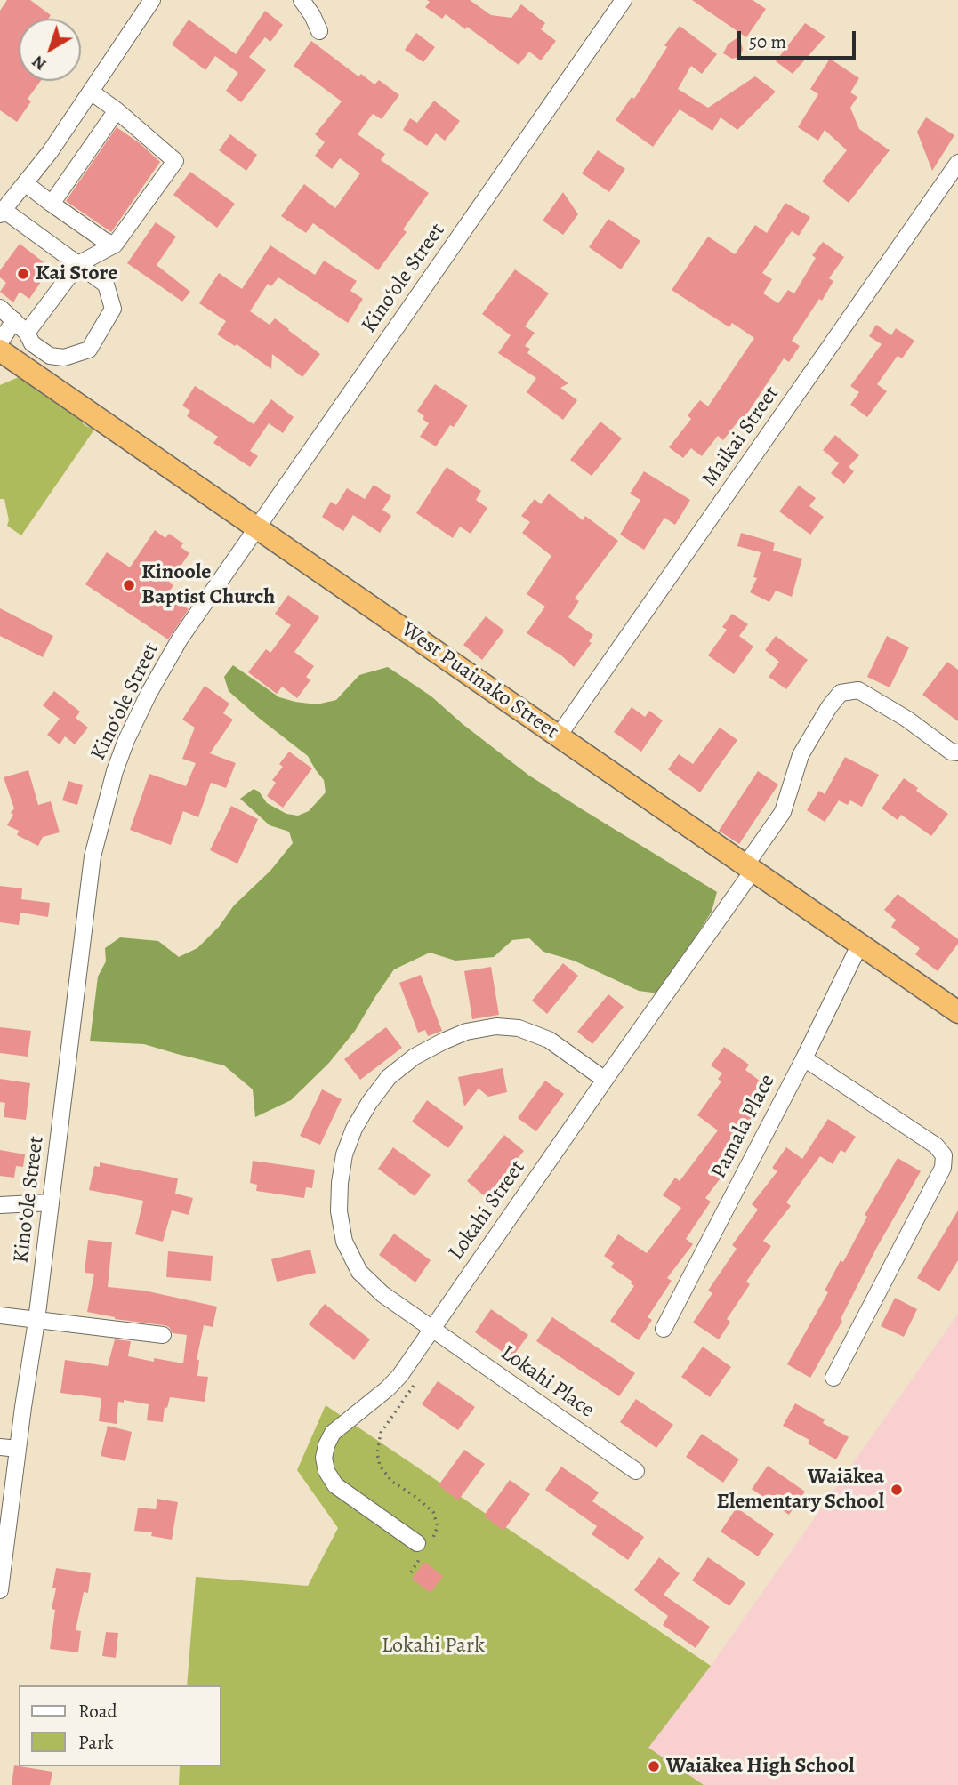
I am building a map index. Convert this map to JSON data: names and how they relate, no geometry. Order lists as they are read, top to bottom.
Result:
{
  "streets": {
    "highway": ["West Puainako Street"],
    "street": [
      "Kinoʻole Street",
      "Maikai Street",
      "Pamala Place",
      "Lokahi Street",
      "Lokahi Place"
    ]
  },
  "crossings": [
    ["Kinoʻole Street", "West Puainako Street"],
    ["Maikai Street", "West Puainako Street"],
    ["West Puainako Street", "Pamala Place"],
    ["West Puainako Street", "Lokahi Street"],
    ["Lokahi Street", "Lokahi Place"]
  ],
  "parks": ["Lokahi Park"],
  "places": [
    "Kai Store",
    "Kinoole Baptist Church",
    "Waiākea Elementary School",
    "Waiākea High School"
  ],
  "legend": ["Road", "Park"],
  "scale_bar": "50 m",
  "north": "bottom left"
}
